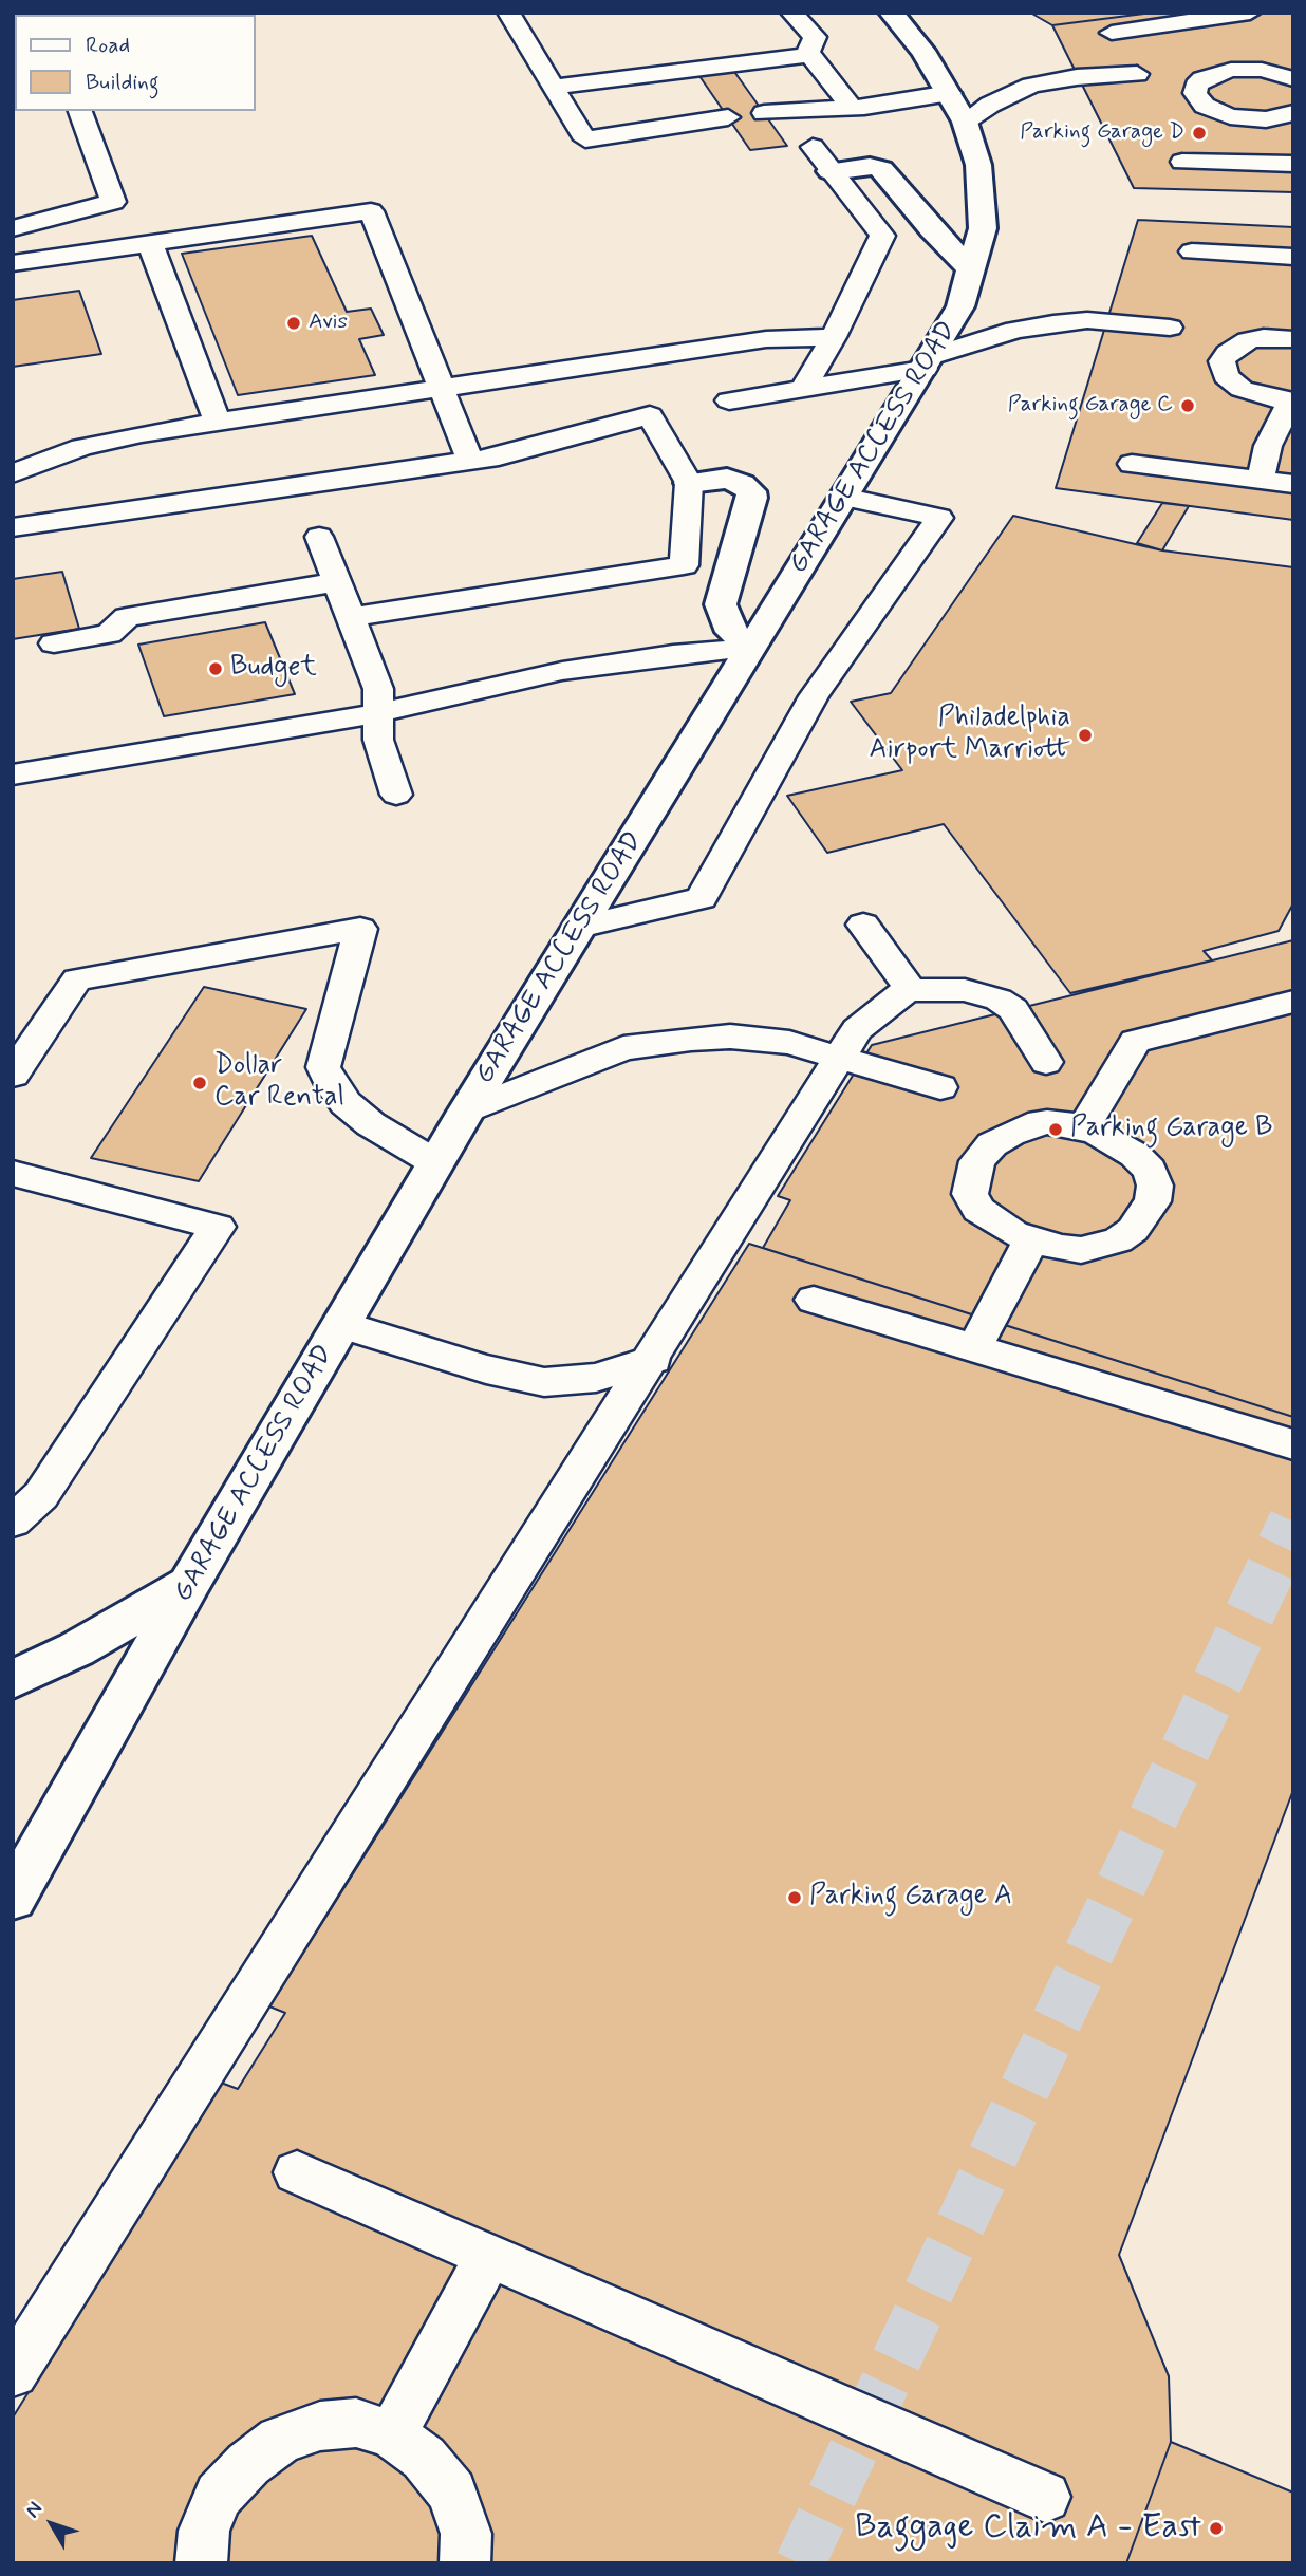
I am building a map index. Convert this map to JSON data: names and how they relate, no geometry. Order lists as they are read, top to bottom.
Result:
{
  "streets": {
    "street": ["GARAGE ACCESS ROAD"]
  },
  "places": [
    "Parking Garage D",
    "Avis",
    "Parking Garage C",
    "Budget",
    "Philadelphia Airport Marriott",
    "Dollar Car Rental",
    "Parking Garage B",
    "Parking Garage A",
    "Baggage Claim A - East"
  ],
  "legend": ["Road", "Building"],
  "north": "top left"
}
